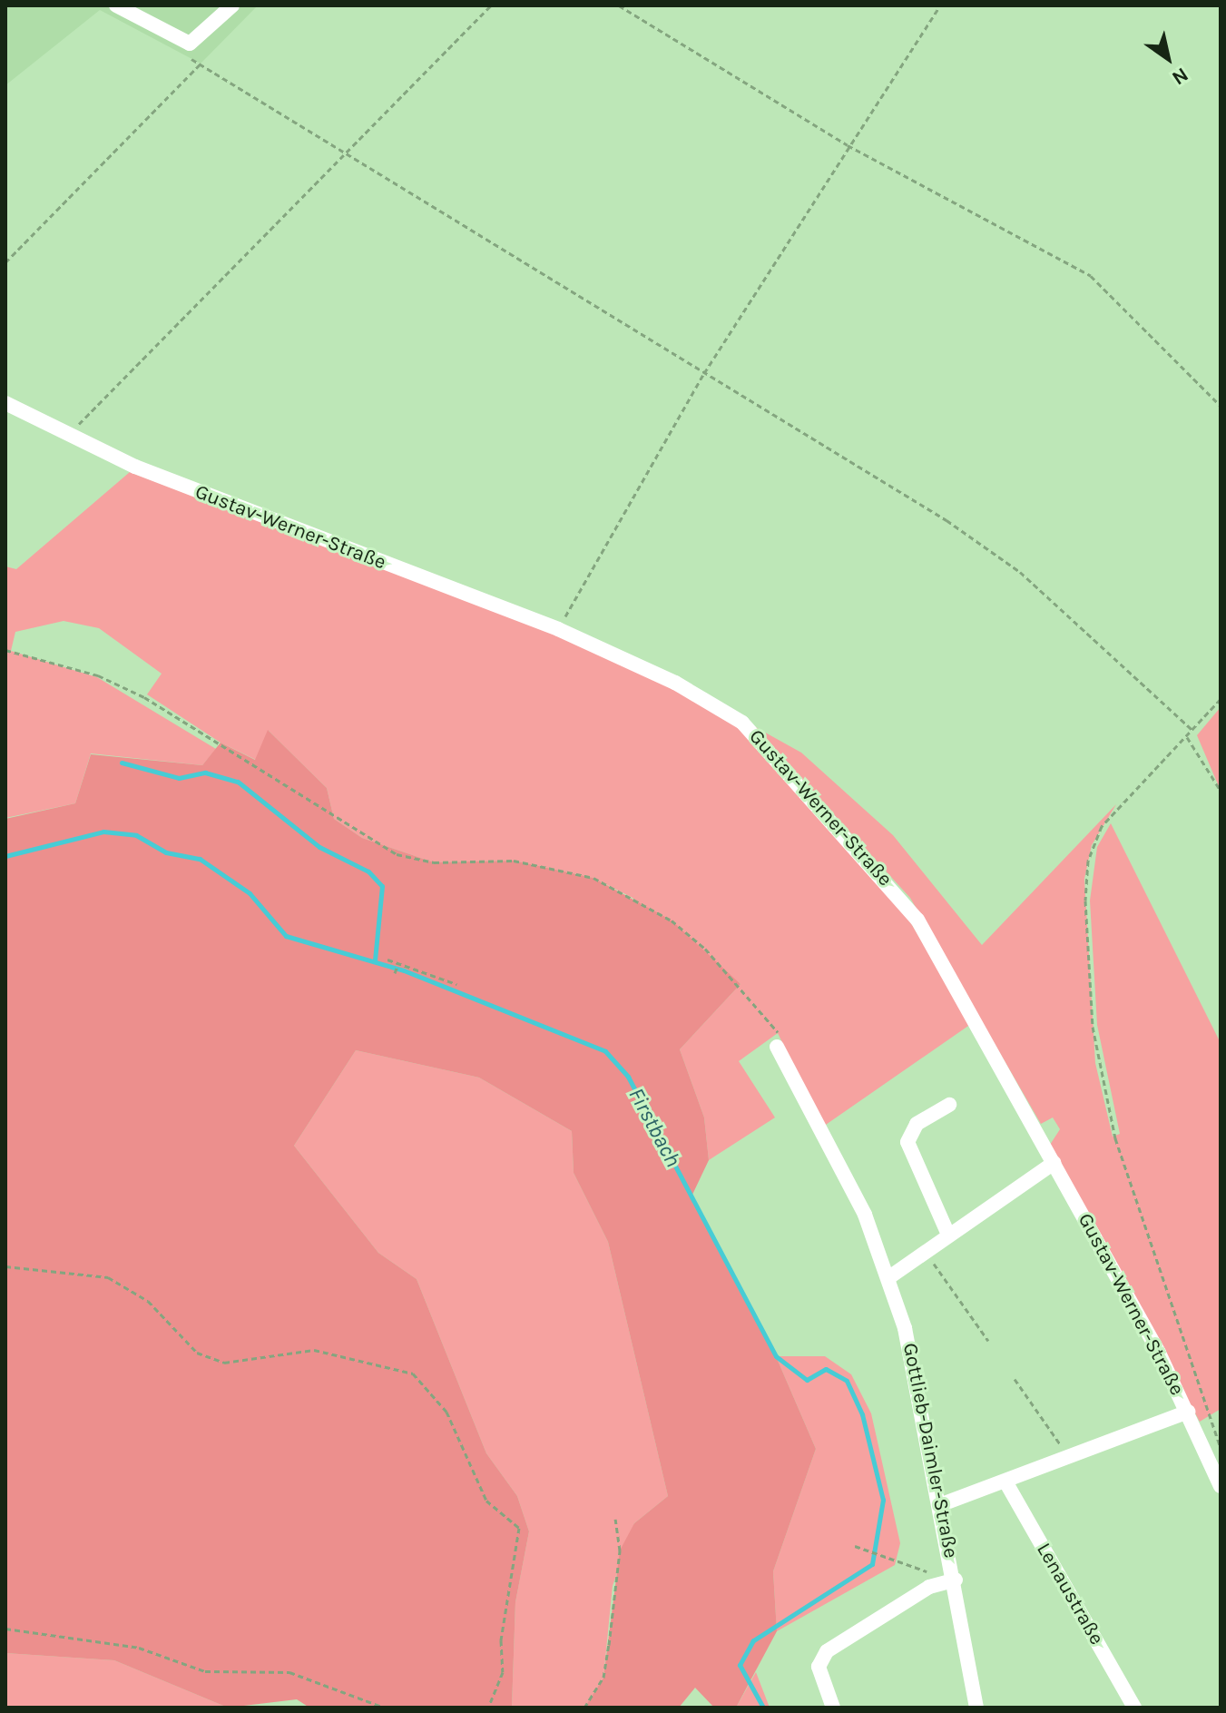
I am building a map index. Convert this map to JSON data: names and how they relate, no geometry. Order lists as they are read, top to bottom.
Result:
{
  "streets": {
    "street": ["Gustav-Werner-Straße", "Gottlieb-Daimler-Straße", "Lenaustraße"]
  },
  "water": ["Firstbach"],
  "north": "bottom right"
}
